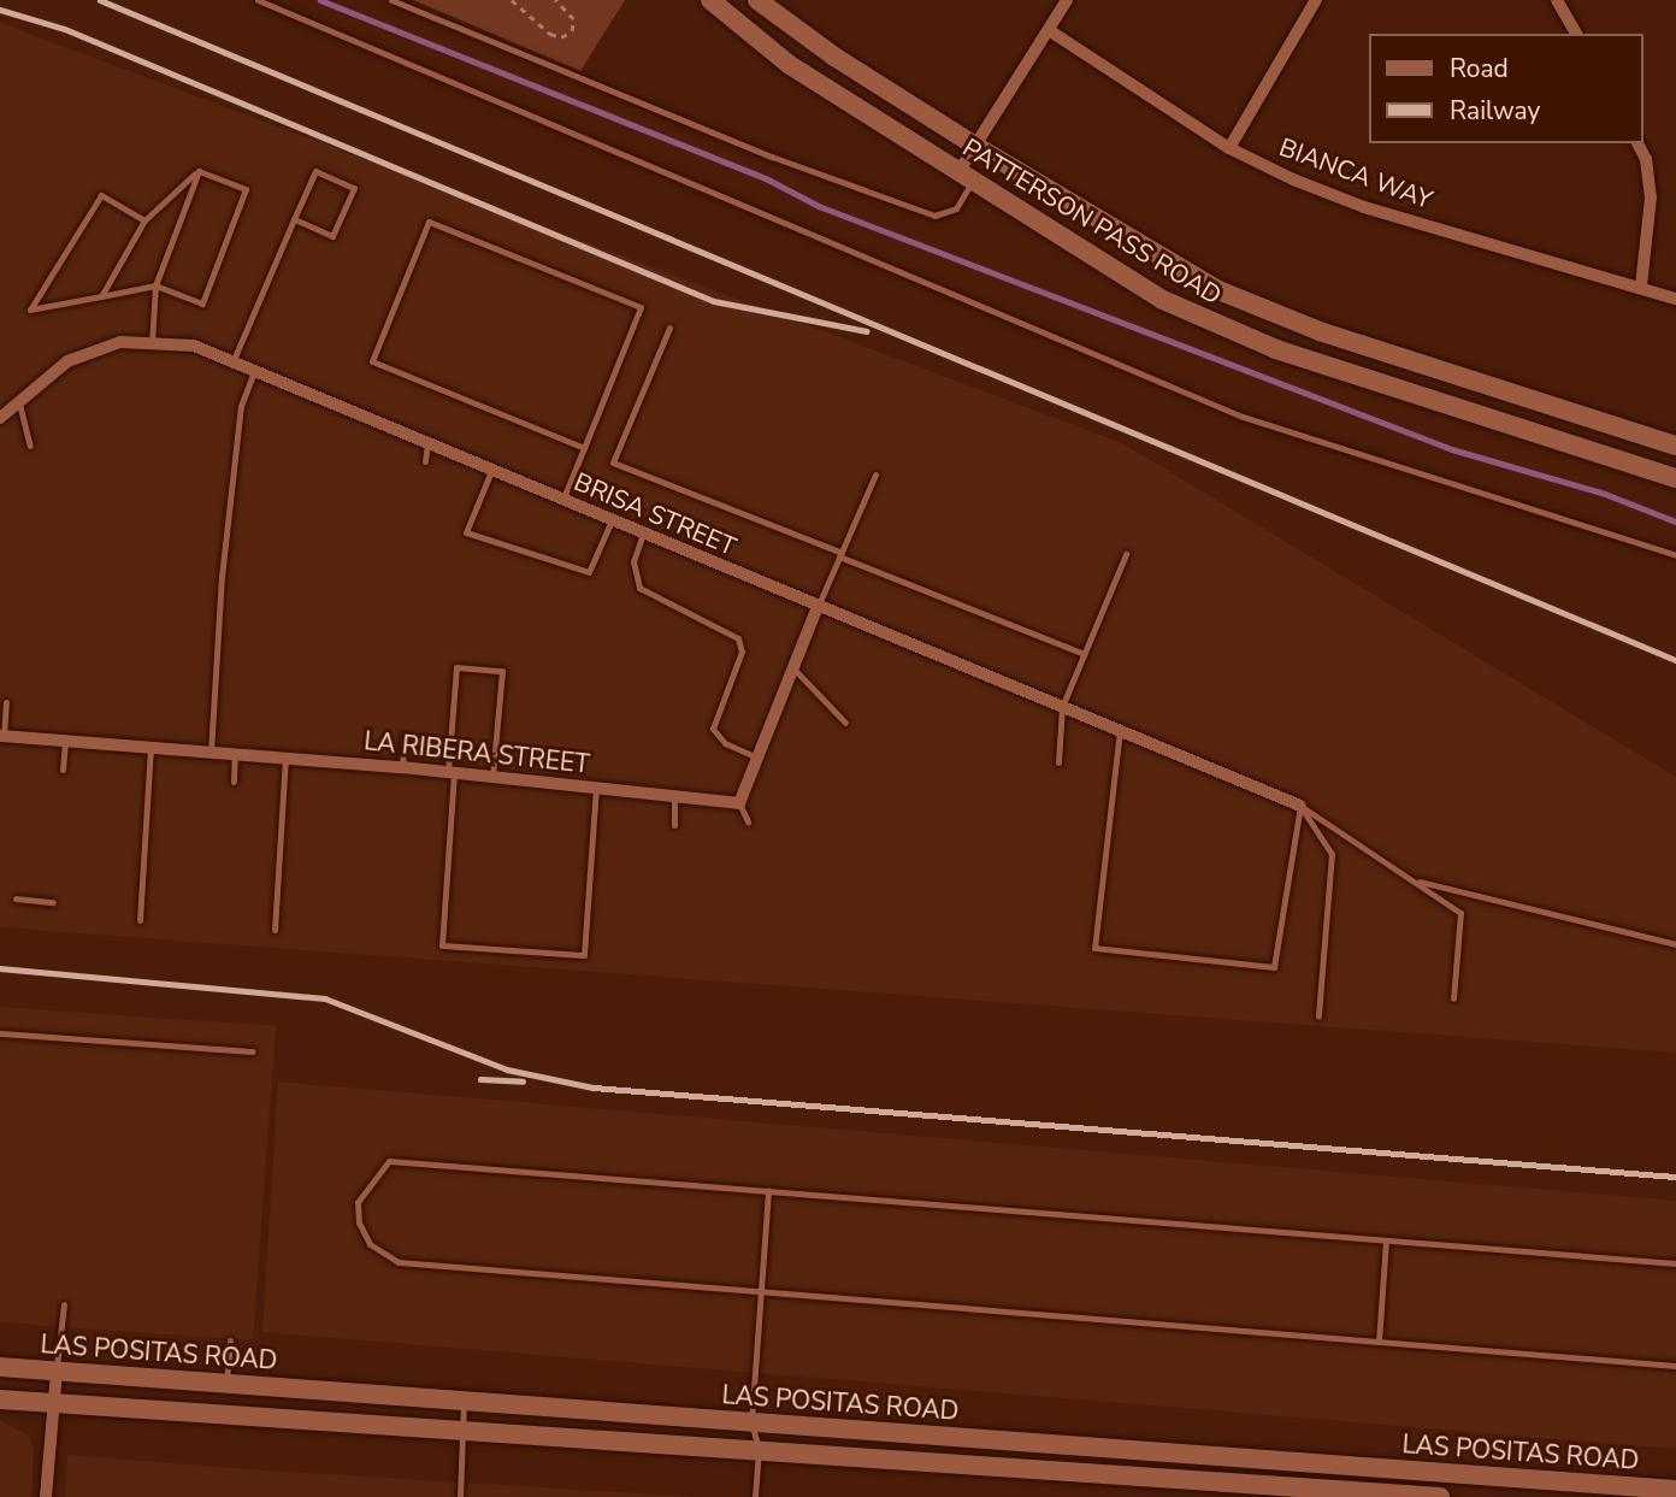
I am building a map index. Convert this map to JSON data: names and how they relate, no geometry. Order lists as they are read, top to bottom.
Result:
{
  "streets": {
    "main road": ["PATTERSON PASS ROAD", "LAS POSITAS ROAD"],
    "street": ["BIANCA WAY", "BRISA STREET", "LA RIBERA STREET"]
  },
  "legend": ["Road", "Railway"]
}
